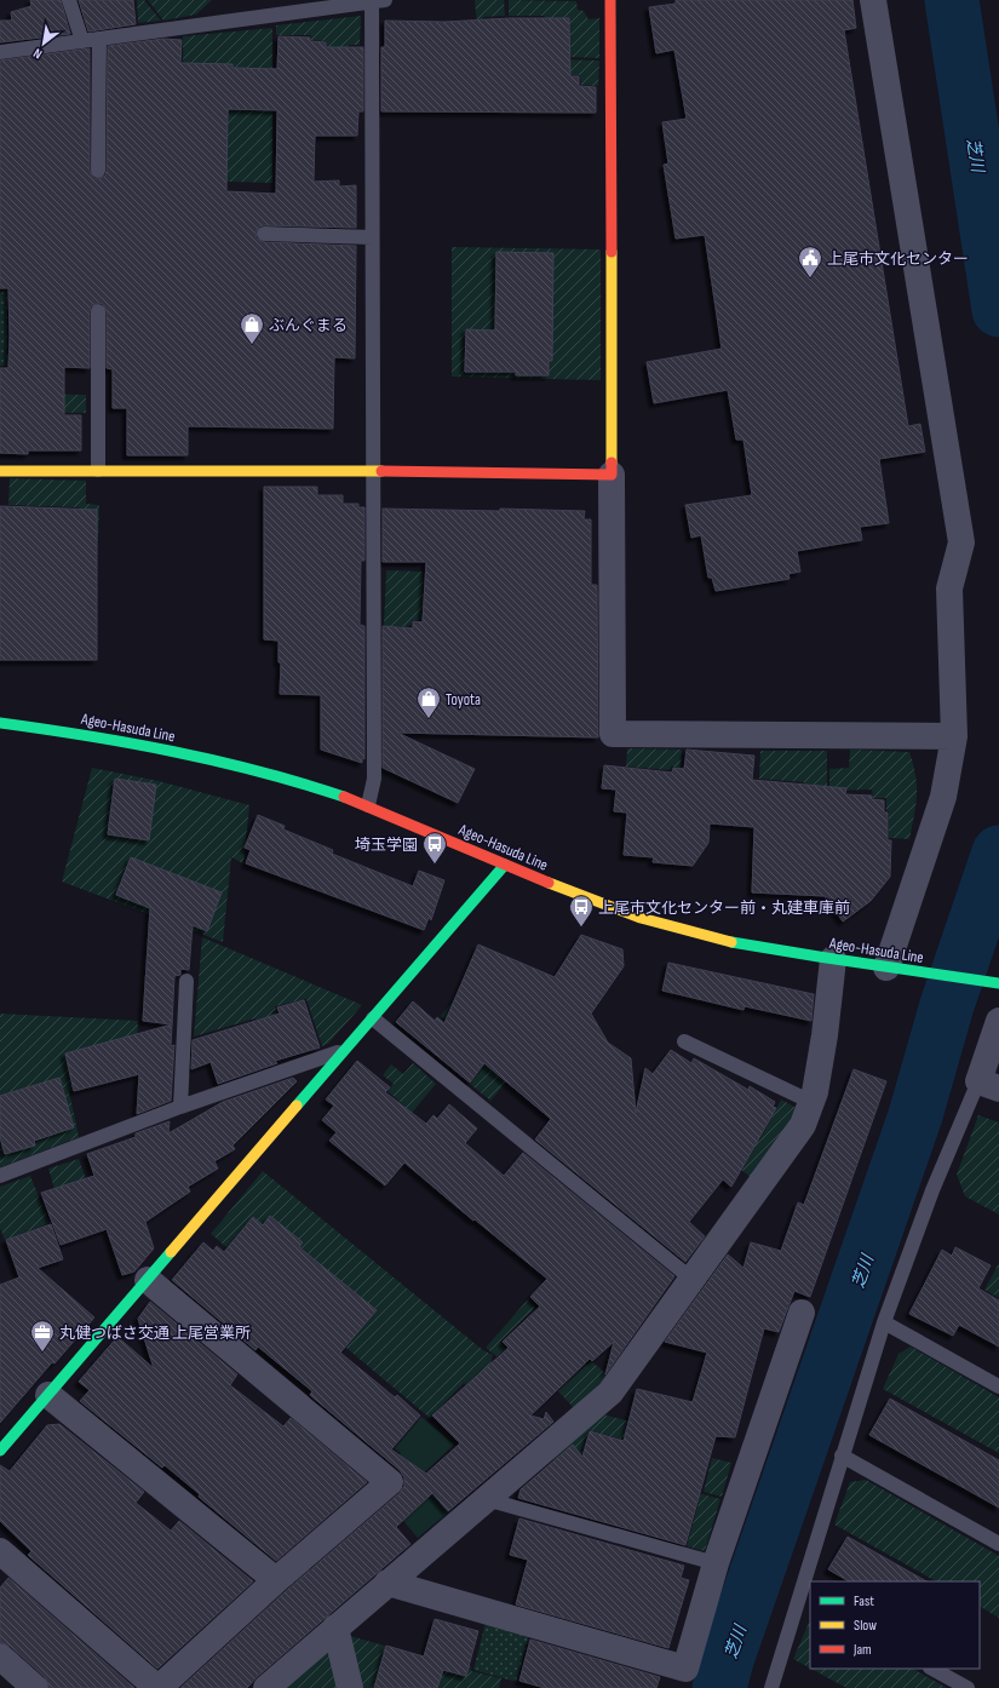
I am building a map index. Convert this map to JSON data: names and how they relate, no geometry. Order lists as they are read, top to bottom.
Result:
{
  "streets": {
    "street": ["Ageo-Hasuda Line"]
  },
  "water": ["芝川"],
  "places": {
    "public building": ["上尾市文化センター"],
    "shop": ["ぶんぐまる", "Toyota"],
    "bus stop": ["埼玉学園", "上尾市文化センター前・丸建車庫前"],
    "office": ["丸健つばさ交通 上尾営業所"]
  },
  "legend": ["Fast", "Slow", "Jam"],
  "north": "bottom left"
}
